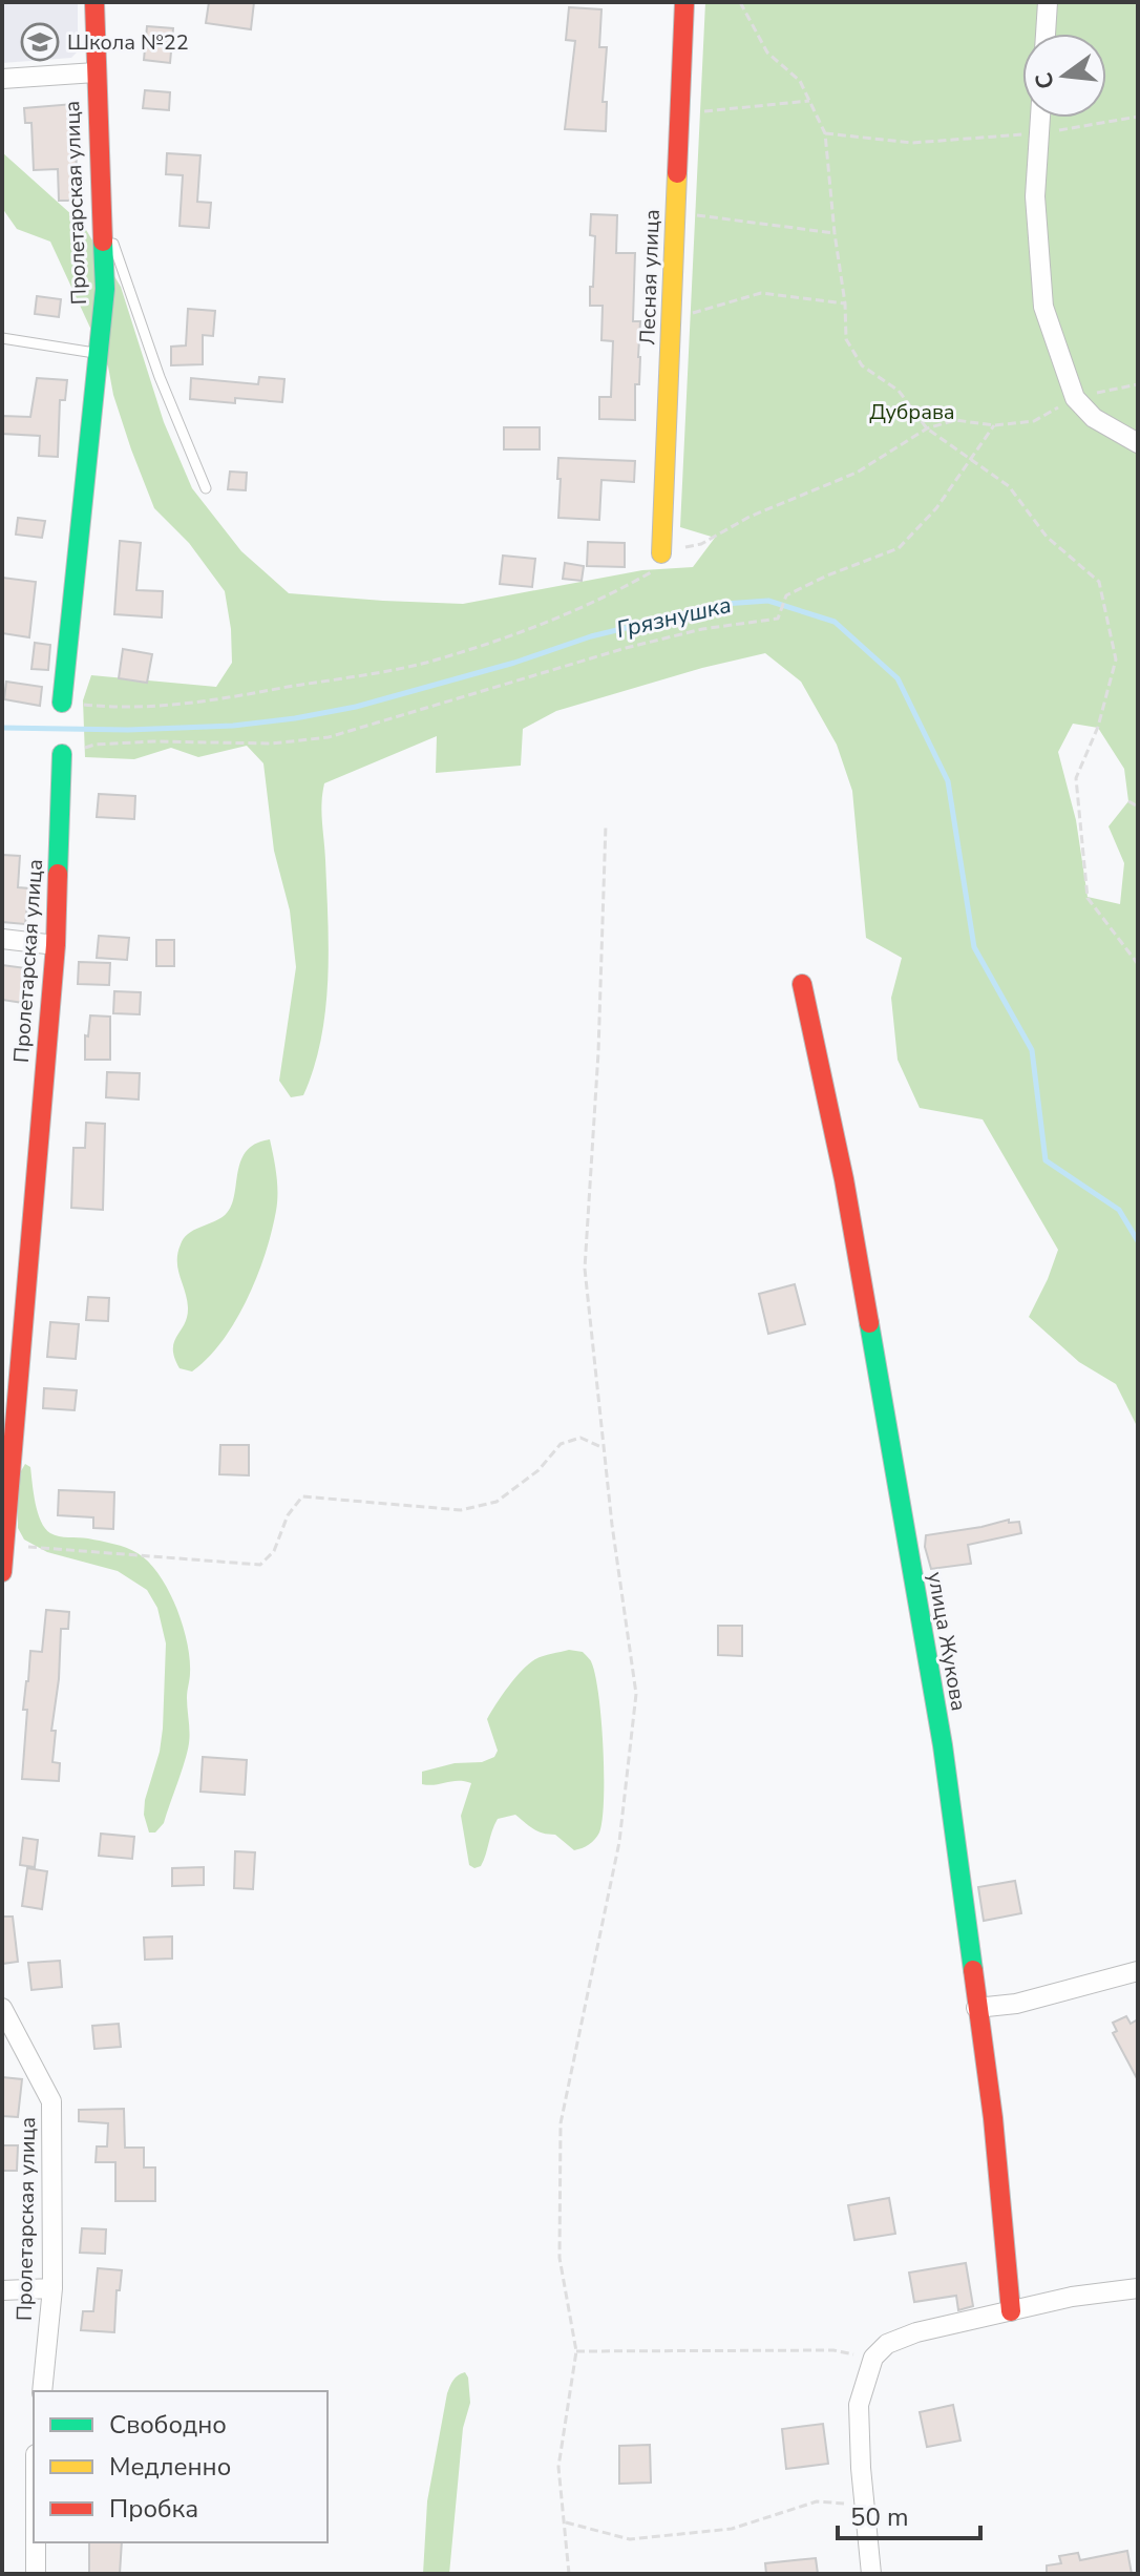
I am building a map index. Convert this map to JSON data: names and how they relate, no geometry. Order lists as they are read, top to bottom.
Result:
{
  "streets": {
    "street": ["Пролетарская улица", "Лесная улица", "улица Жукова"]
  },
  "water": ["Грязнушка"],
  "parks": ["Дубрава"],
  "places": {
    "school or university": ["Школа №22"]
  },
  "legend": ["Свободно", "Медленно", "Пробка"],
  "scale_bar": "50 m",
  "north": "left"
}
